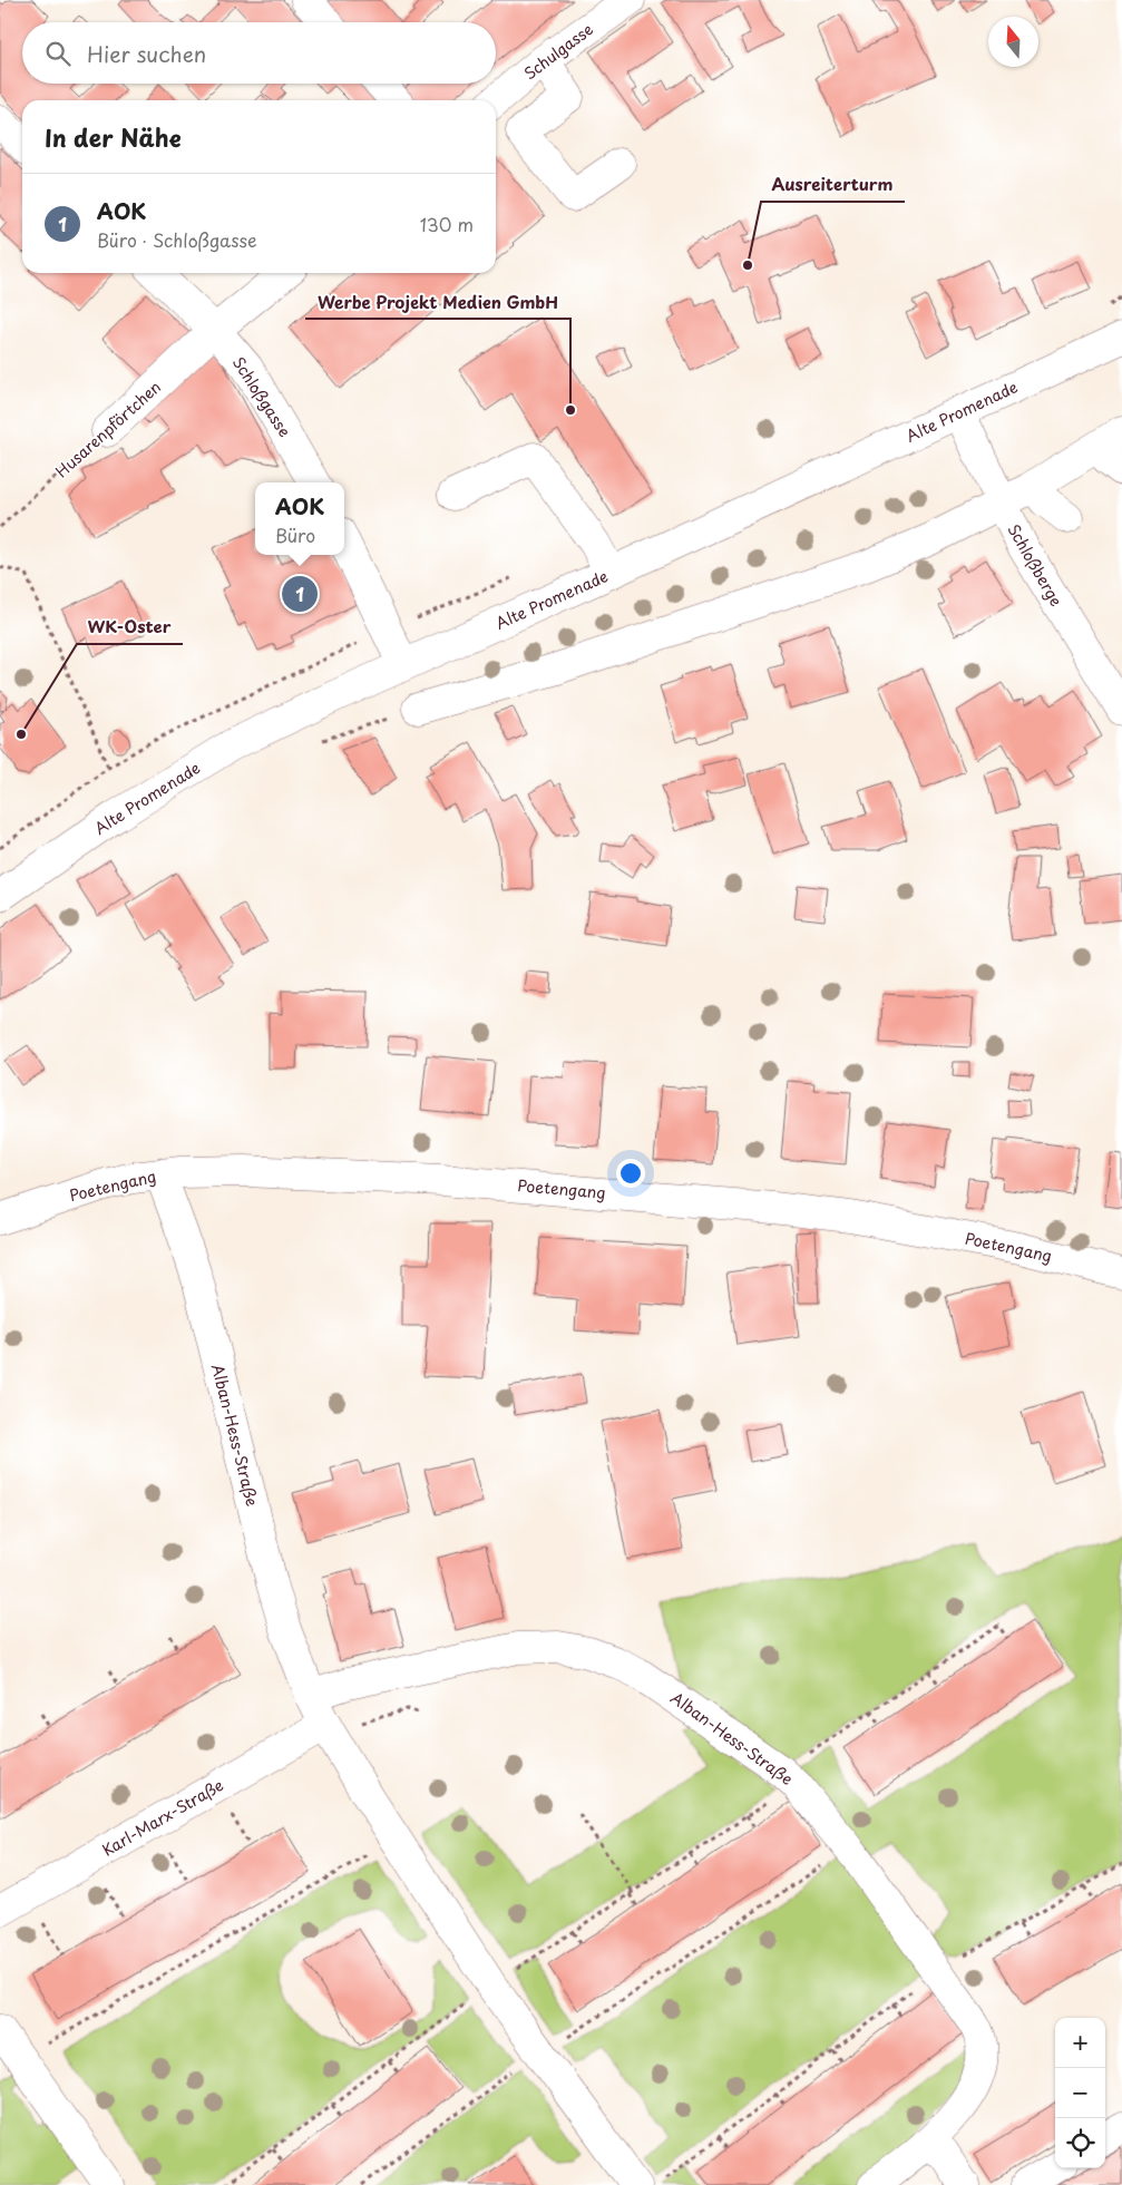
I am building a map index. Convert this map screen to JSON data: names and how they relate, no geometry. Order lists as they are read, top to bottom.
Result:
{
  "streets": {
    "street": [
      "Schulgasse",
      "Schloßgasse",
      "Alte Promenade",
      "Husarenpförtchen",
      "Schloßberge",
      "Poetengang",
      "Alban-Hess-Straße",
      "Karl-Marx-Straße"
    ]
  },
  "crossings": [
    ["Schloßgasse", "Husarenpförtchen"],
    ["Alte Promenade", "Schloßberge"],
    ["Poetengang", "Alban-Hess-Straße"],
    ["Alban-Hess-Straße", "Karl-Marx-Straße"]
  ],
  "places": ["Ausreiterturm", "Werbe Projekt Medien GmbH", "WK-Oster"],
  "north": "top",
  "page": {
    "search": "Hier suchen",
    "heading": "In der Nähe",
    "list": [
      {
        "mark": "1",
        "name": "AOK",
        "note": "Büro · Schloßgasse",
        "value": "130 m"
      }
    ],
    "popup": ["AOK", "Büro"],
    "pins": "1",
    "map_buttons": ["+", "−"]
  }
}
